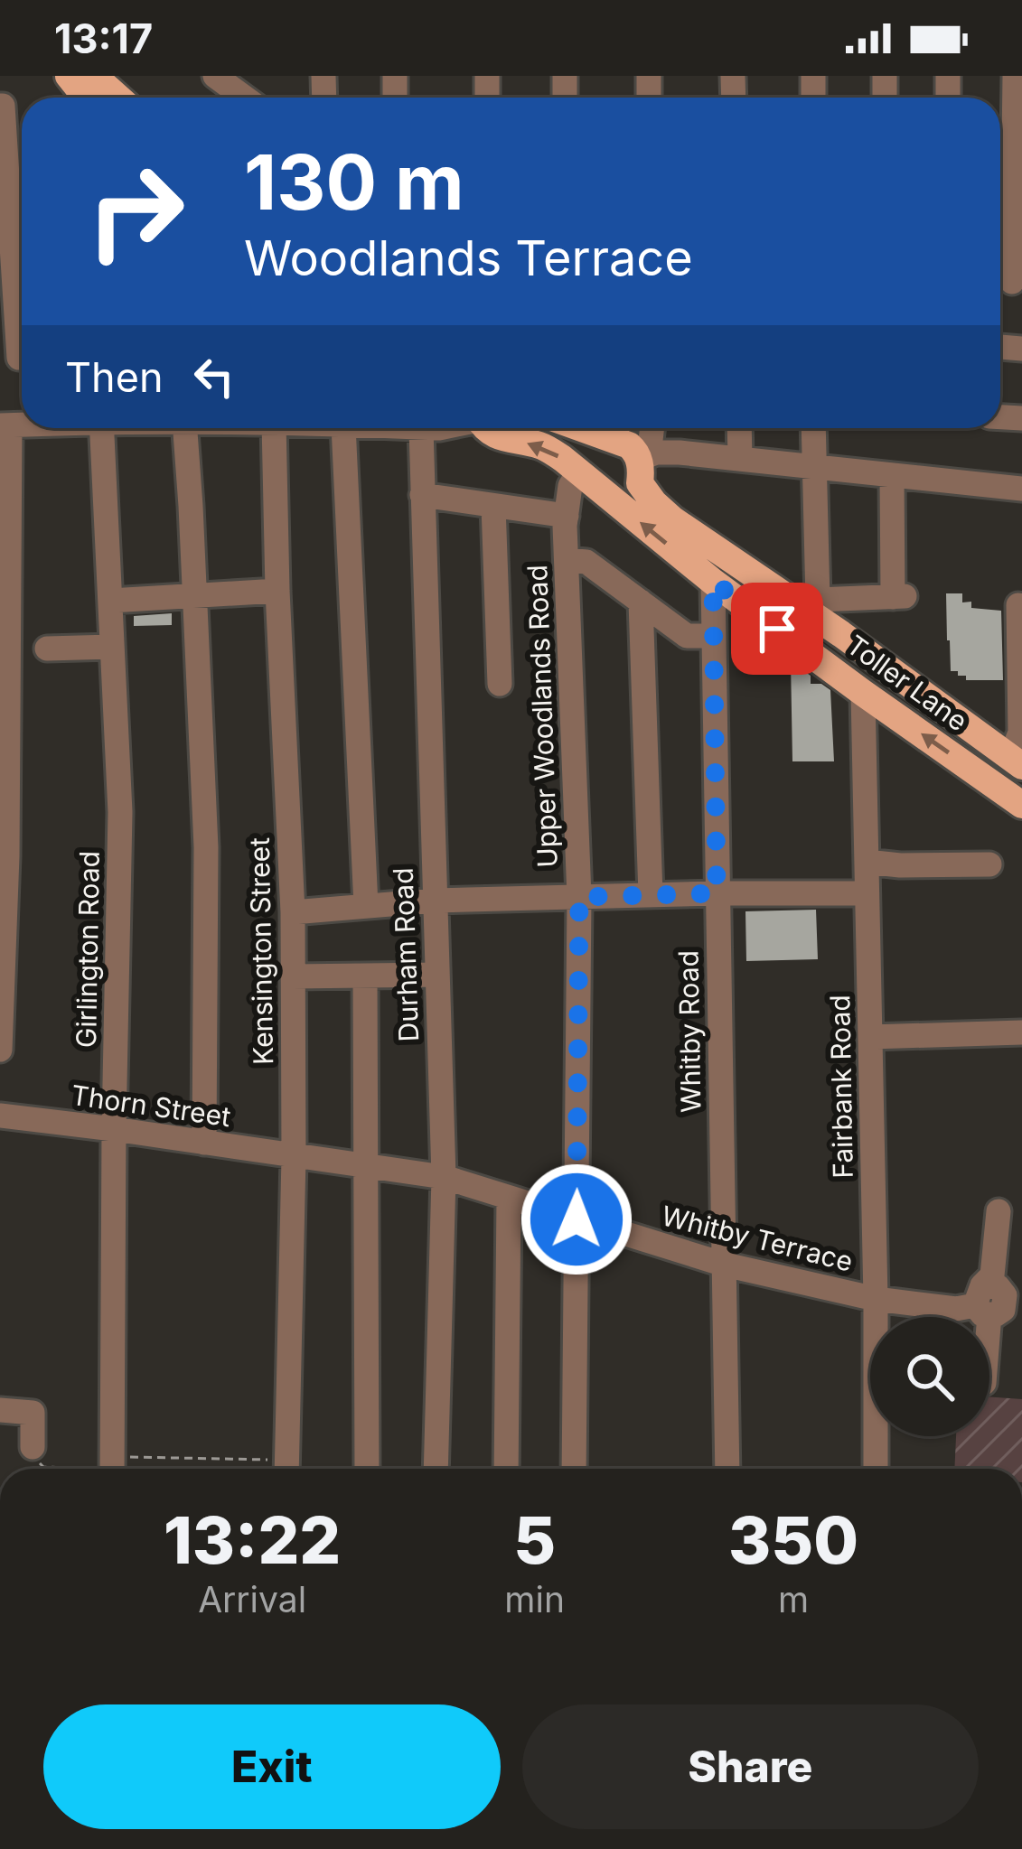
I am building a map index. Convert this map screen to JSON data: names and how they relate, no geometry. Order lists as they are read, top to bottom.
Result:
{
  "streets": {
    "main road": ["Toller Lane"],
    "street": [
      "Upper Woodlands Road",
      "Girlington Road",
      "Kensington Street",
      "Durham Road",
      "Whitby Road",
      "Fairbank Road",
      "Thorn Street",
      "Whitby Terrace"
    ]
  },
  "crossings": [
    ["Toller Lane", "Upper Woodlands Road"],
    ["Toller Lane", "Whitby Road"],
    ["Toller Lane", "Fairbank Road"],
    ["Upper Woodlands Road", "Whitby Terrace"],
    ["Girlington Road", "Thorn Street"],
    ["Kensington Street", "Thorn Street"],
    ["Kensington Street", "Whitby Terrace"],
    ["Durham Road", "Whitby Terrace"],
    ["Whitby Road", "Whitby Terrace"],
    ["Fairbank Road", "Whitby Terrace"],
    ["Thorn Street", "Whitby Terrace"]
  ],
  "page": {
    "status": "13:17",
    "turn": ["130 m", "Woodlands Terrace"],
    "then": "Then",
    "eta": [
      "13:22",
      "Arrival",
      "5",
      "min",
      "350",
      "m"
    ],
    "buttons": ["Exit", "Share"]
  }
}
